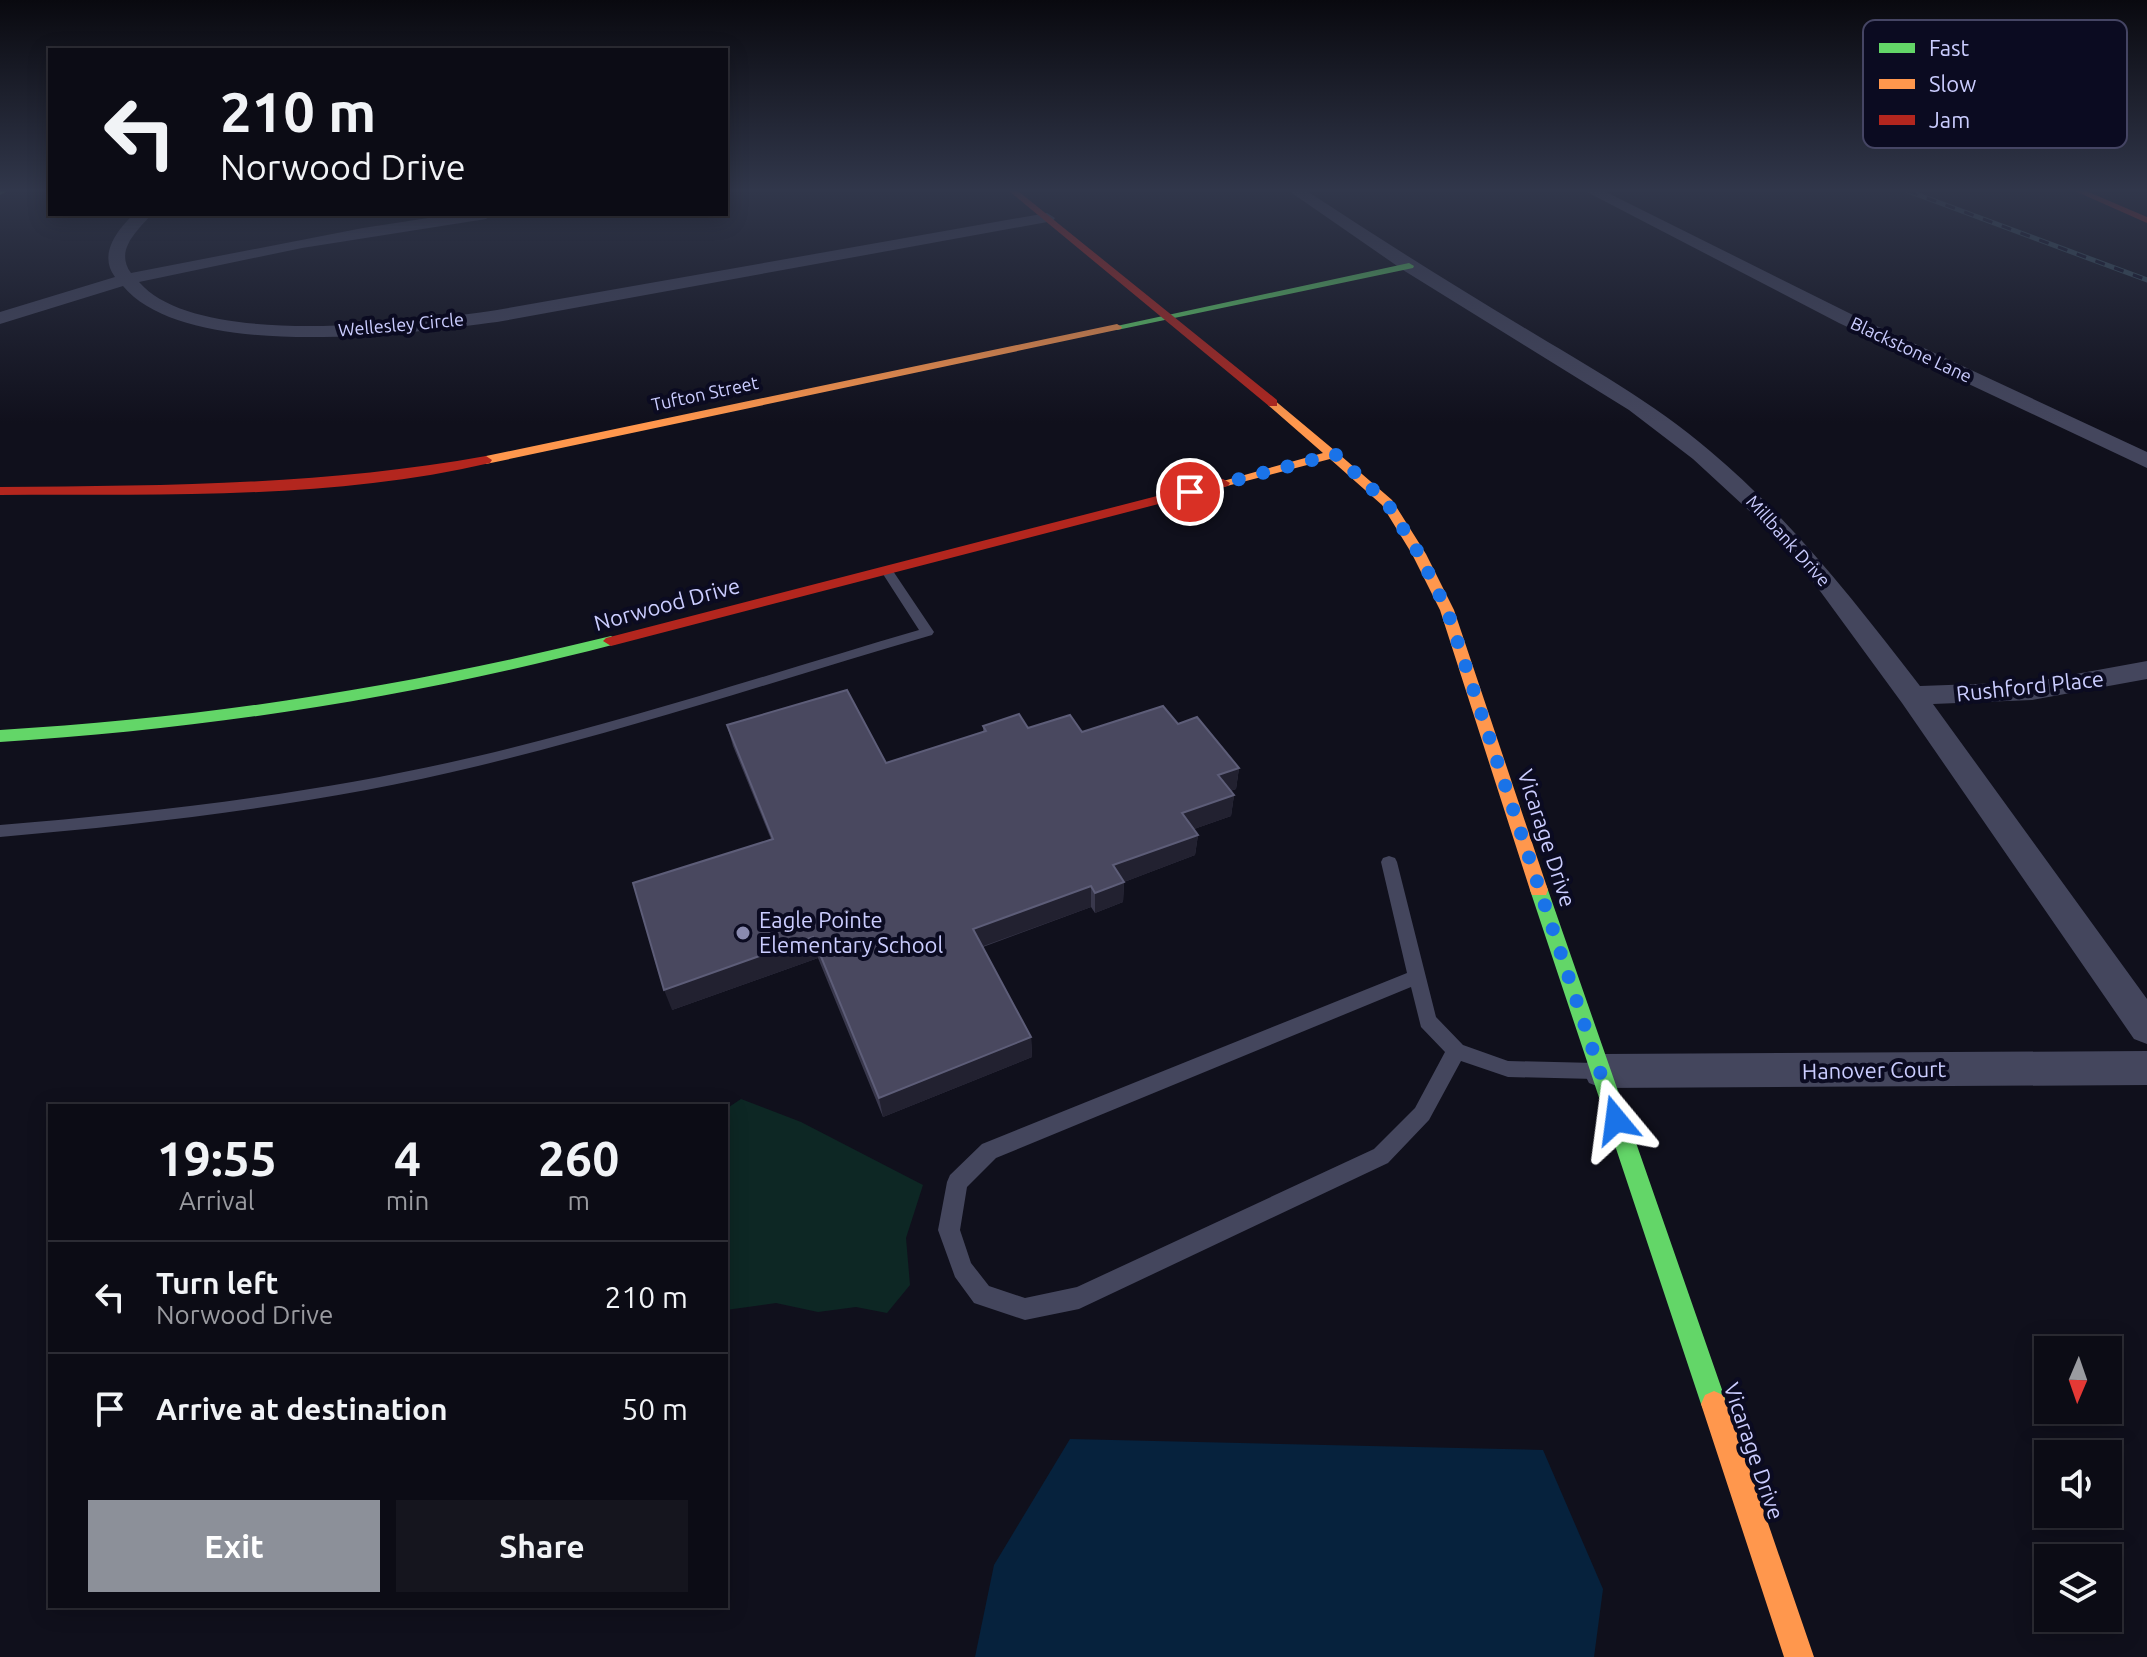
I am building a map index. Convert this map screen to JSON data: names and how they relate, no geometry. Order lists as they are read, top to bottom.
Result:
{
  "streets": {
    "street": [
      "Wellesley Circle",
      "Blackstone Lane",
      "Tufton Street",
      "Millbank Drive",
      "Norwood Drive",
      "Rushford Place",
      "Vicarage Drive",
      "Hanover Court"
    ]
  },
  "crossings": [
    ["Tufton Street", "Vicarage Drive"],
    ["Millbank Drive", "Rushford Place"],
    ["Norwood Drive", "Vicarage Drive"],
    ["Vicarage Drive", "Hanover Court"]
  ],
  "places": ["Eagle Pointe Elementary School"],
  "legend": ["Fast", "Slow", "Jam"],
  "north": "bottom",
  "page": {
    "turn": ["210 m", "Norwood Drive"],
    "eta": [
      "19:55",
      "Arrival",
      "4",
      "min",
      "260",
      "m"
    ],
    "list": [
      {
        "name": "Turn left",
        "note": "Norwood Drive",
        "value": "210 m"
      },
      {
        "name": "Arrive at destination",
        "value": "50 m"
      }
    ],
    "buttons": ["Exit", "Share"]
  }
}
